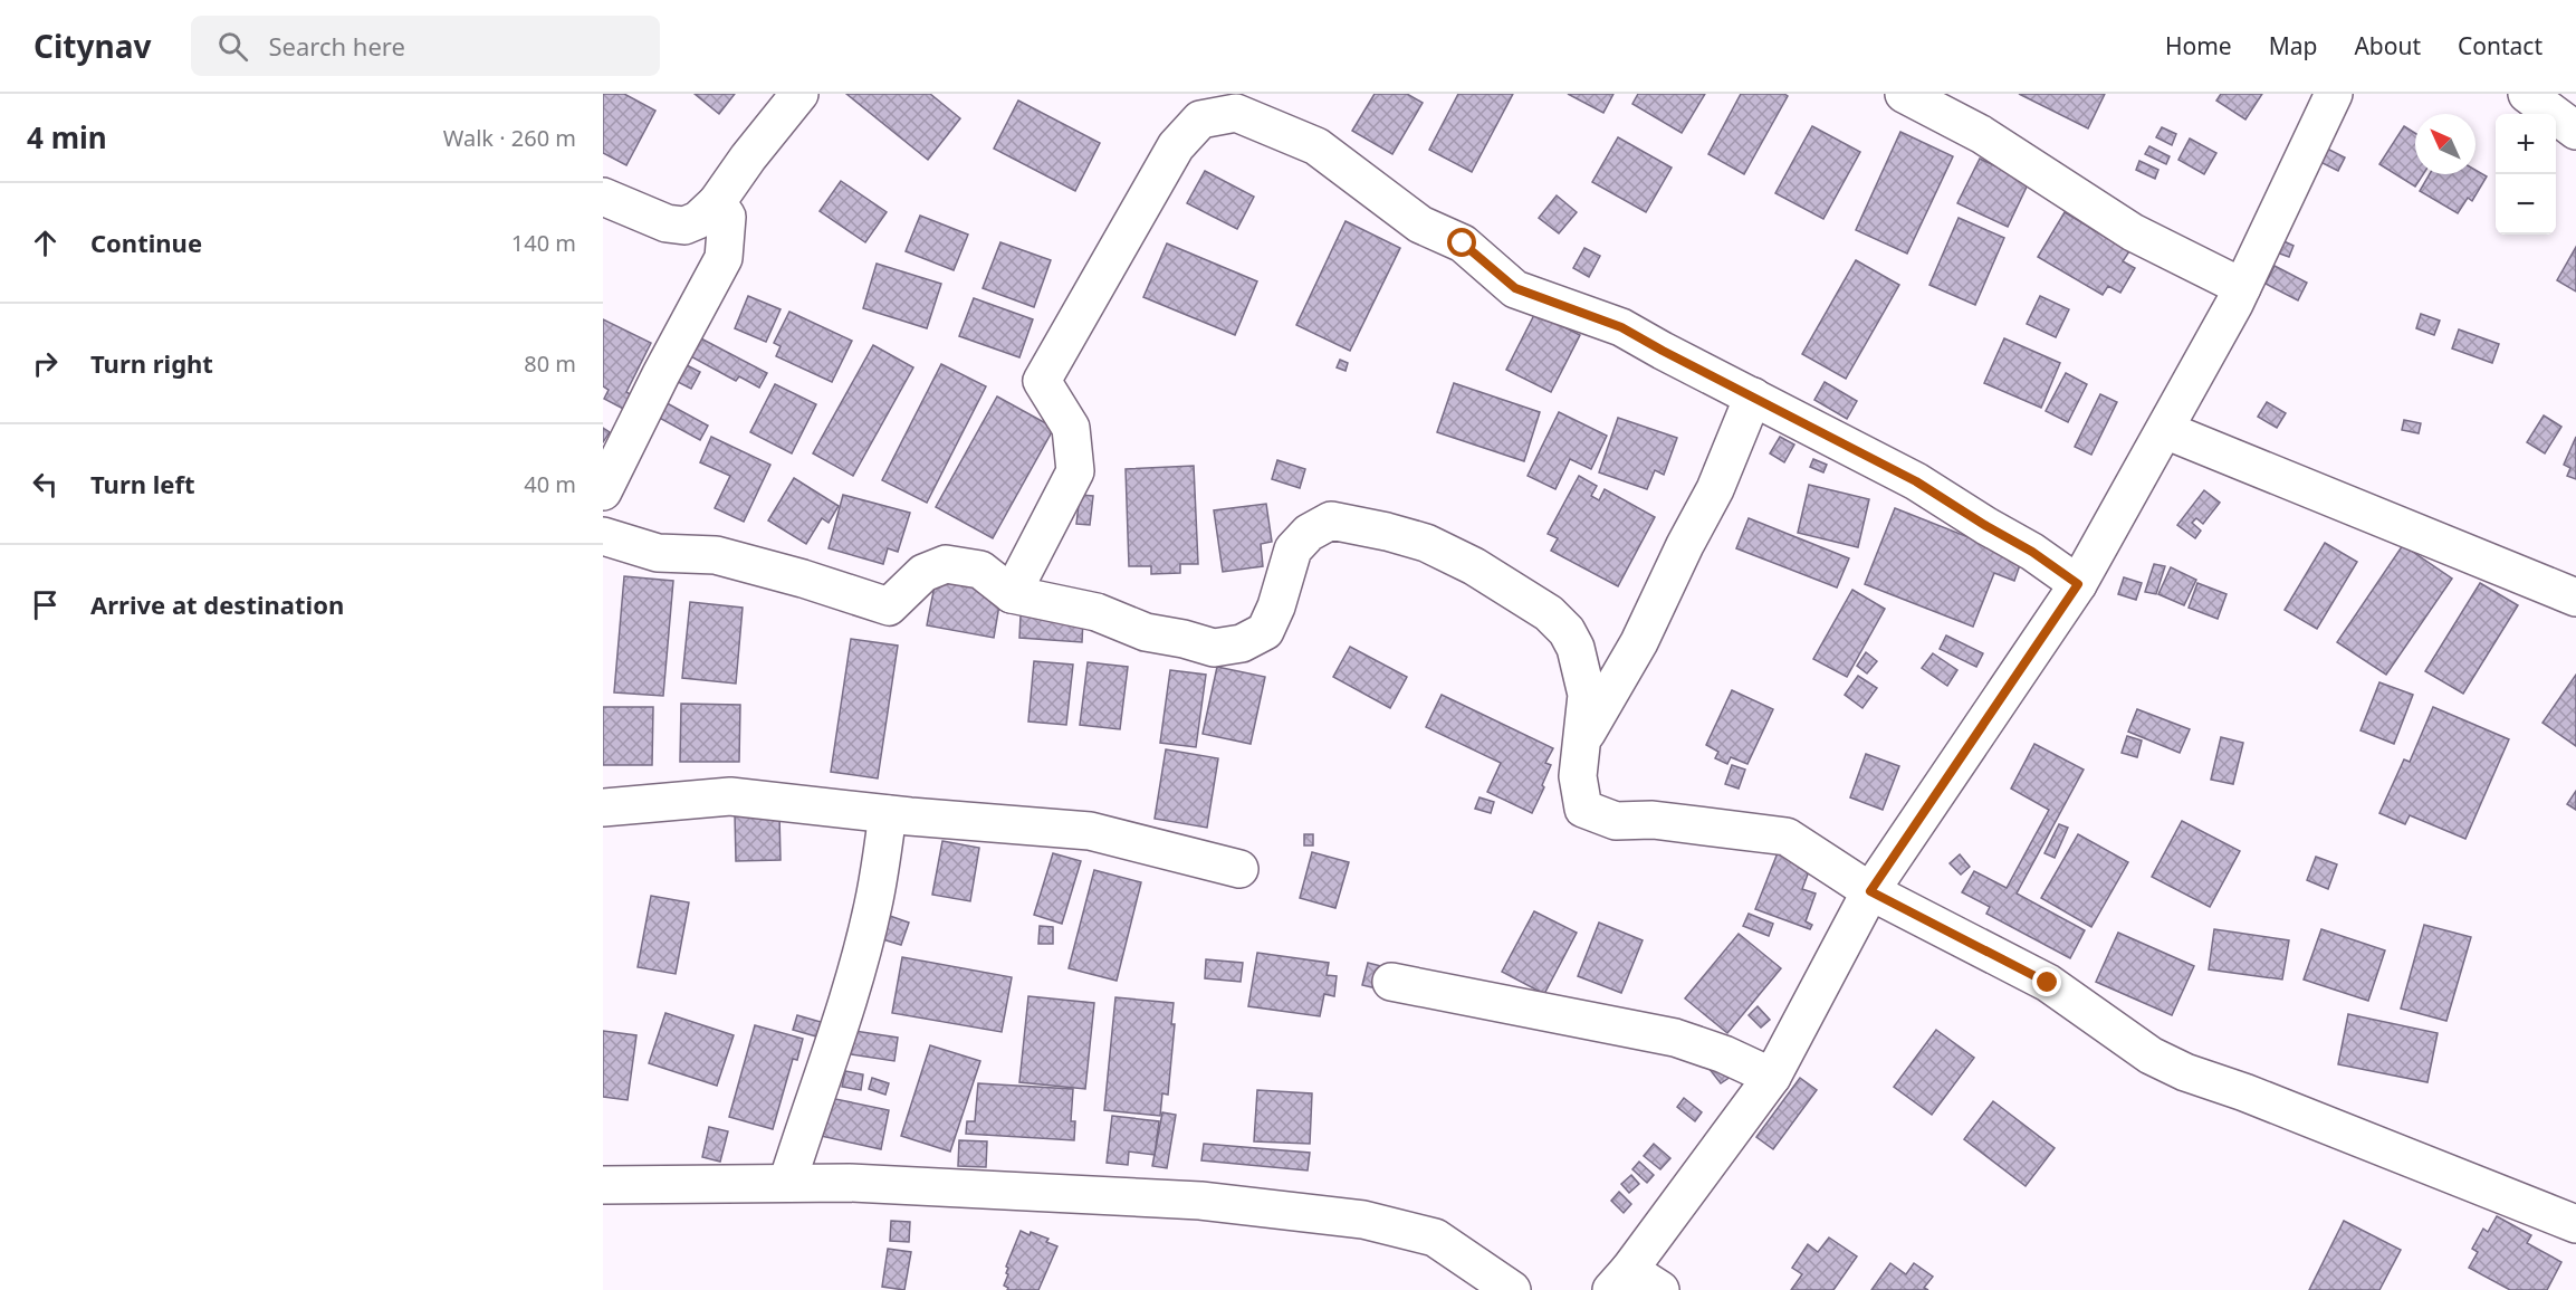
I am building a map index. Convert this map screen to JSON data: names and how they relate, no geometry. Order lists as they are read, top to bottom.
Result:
{
  "north": "top left",
  "page": {
    "header": "Citynav",
    "search": "Search here",
    "nav": [
      "Home",
      "Map",
      "About",
      "Contact"
    ],
    "heading": ["4 min", "Walk · 260 m"],
    "map_buttons": ["+", "−"],
    "list": [
      ["Continue", "140 m"],
      ["Turn right", "80 m"],
      ["Turn left", "40 m"],
      "Arrive at destination"
    ]
  }
}
